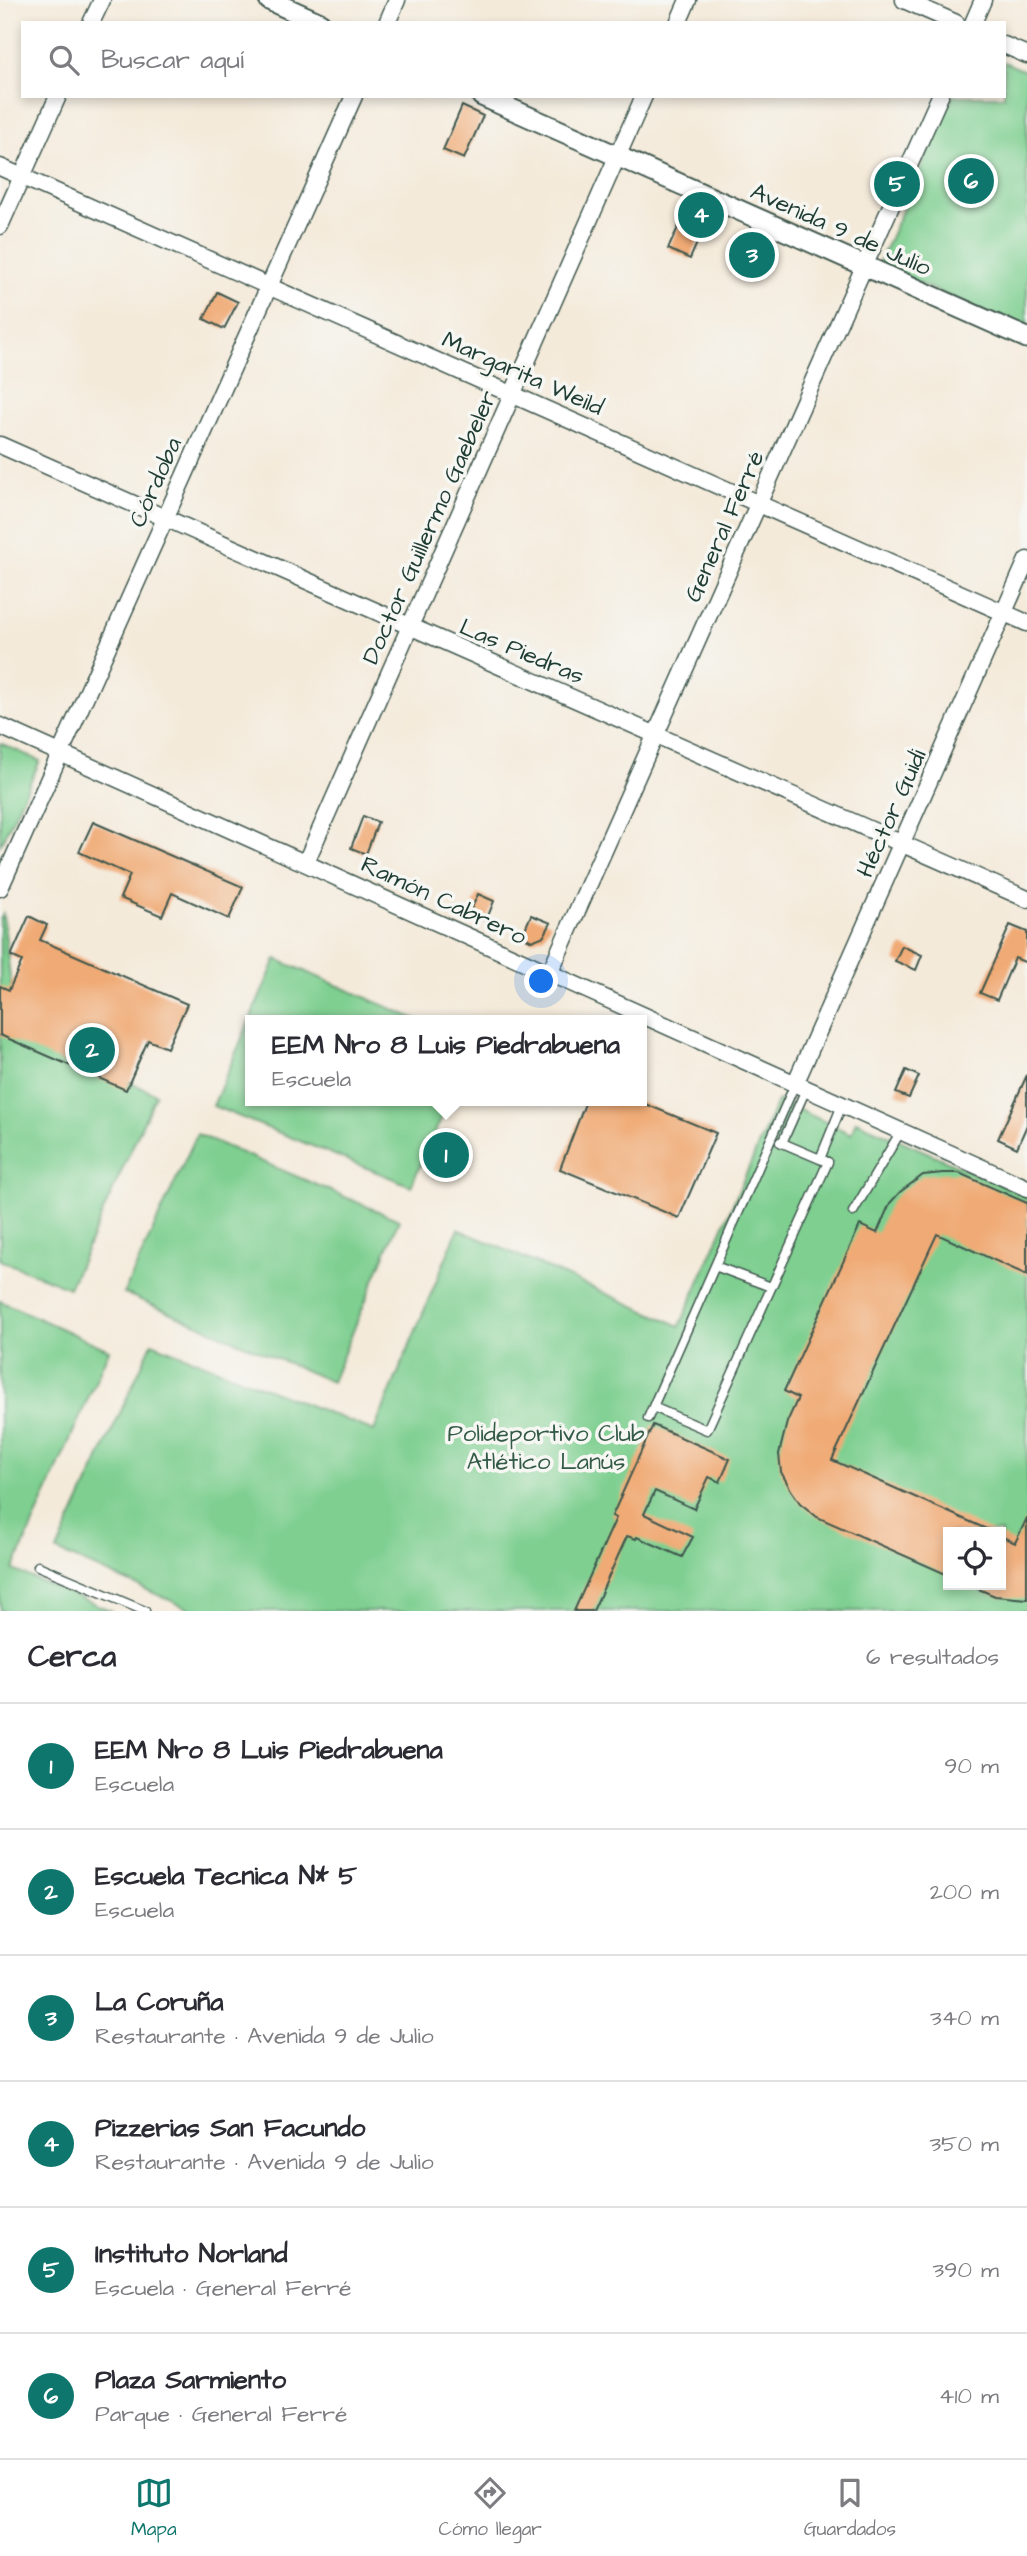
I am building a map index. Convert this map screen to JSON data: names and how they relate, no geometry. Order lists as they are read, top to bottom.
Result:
{
  "streets": {
    "street": [
      "Avenida 9 de Julio",
      "Margarita Weild",
      "Córdoba",
      "General Ferré",
      "Doctor Guillermo Gaebeler",
      "Las Piedras",
      "Héctor Guidi",
      "Ramón Cabrero"
    ]
  },
  "crossings": [
    ["Avenida 9 de Julio", "General Ferré"],
    ["Avenida 9 de Julio", "Doctor Guillermo Gaebeler"],
    ["Margarita Weild", "Córdoba"],
    ["Margarita Weild", "General Ferré"],
    ["Margarita Weild", "Doctor Guillermo Gaebeler"],
    ["Margarita Weild", "Héctor Guidi"],
    ["Córdoba", "Las Piedras"],
    ["Córdoba", "Ramón Cabrero"],
    ["General Ferré", "Las Piedras"],
    ["General Ferré", "Ramón Cabrero"],
    ["Doctor Guillermo Gaebeler", "Las Piedras"],
    ["Doctor Guillermo Gaebeler", "Ramón Cabrero"],
    ["Las Piedras", "Héctor Guidi"],
    ["Héctor Guidi", "Ramón Cabrero"]
  ],
  "parks": ["Polideportivo Club Atlético Lanús"],
  "page": {
    "search": "Buscar aquí",
    "pins": [
      "6",
      "5",
      "4",
      "3",
      "2",
      "1"
    ],
    "popup": ["EEM Nro 8 Luis Piedrabuena", "Escuela"],
    "heading": ["Cerca", "6 resultados"],
    "list": [
      {
        "mark": "1",
        "name": "EEM Nro 8 Luis Piedrabuena",
        "note": "Escuela",
        "value": "90 m"
      },
      {
        "mark": "2",
        "name": "Escuela Tecnica N* 5",
        "note": "Escuela",
        "value": "200 m"
      },
      {
        "mark": "3",
        "name": "La Coruña",
        "note": "Restaurante · Avenida 9 de Julio",
        "value": "340 m"
      },
      {
        "mark": "4",
        "name": "Pizzerias San Facundo",
        "note": "Restaurante · Avenida 9 de Julio",
        "value": "350 m"
      },
      {
        "mark": "5",
        "name": "Instituto Norland",
        "note": "Escuela · General Ferré",
        "value": "390 m"
      },
      {
        "mark": "6",
        "name": "Plaza Sarmiento",
        "note": "Parque · General Ferré",
        "value": "410 m"
      }
    ],
    "nav": ["Mapa", "Cómo llegar", "Guardados"]
  }
}
